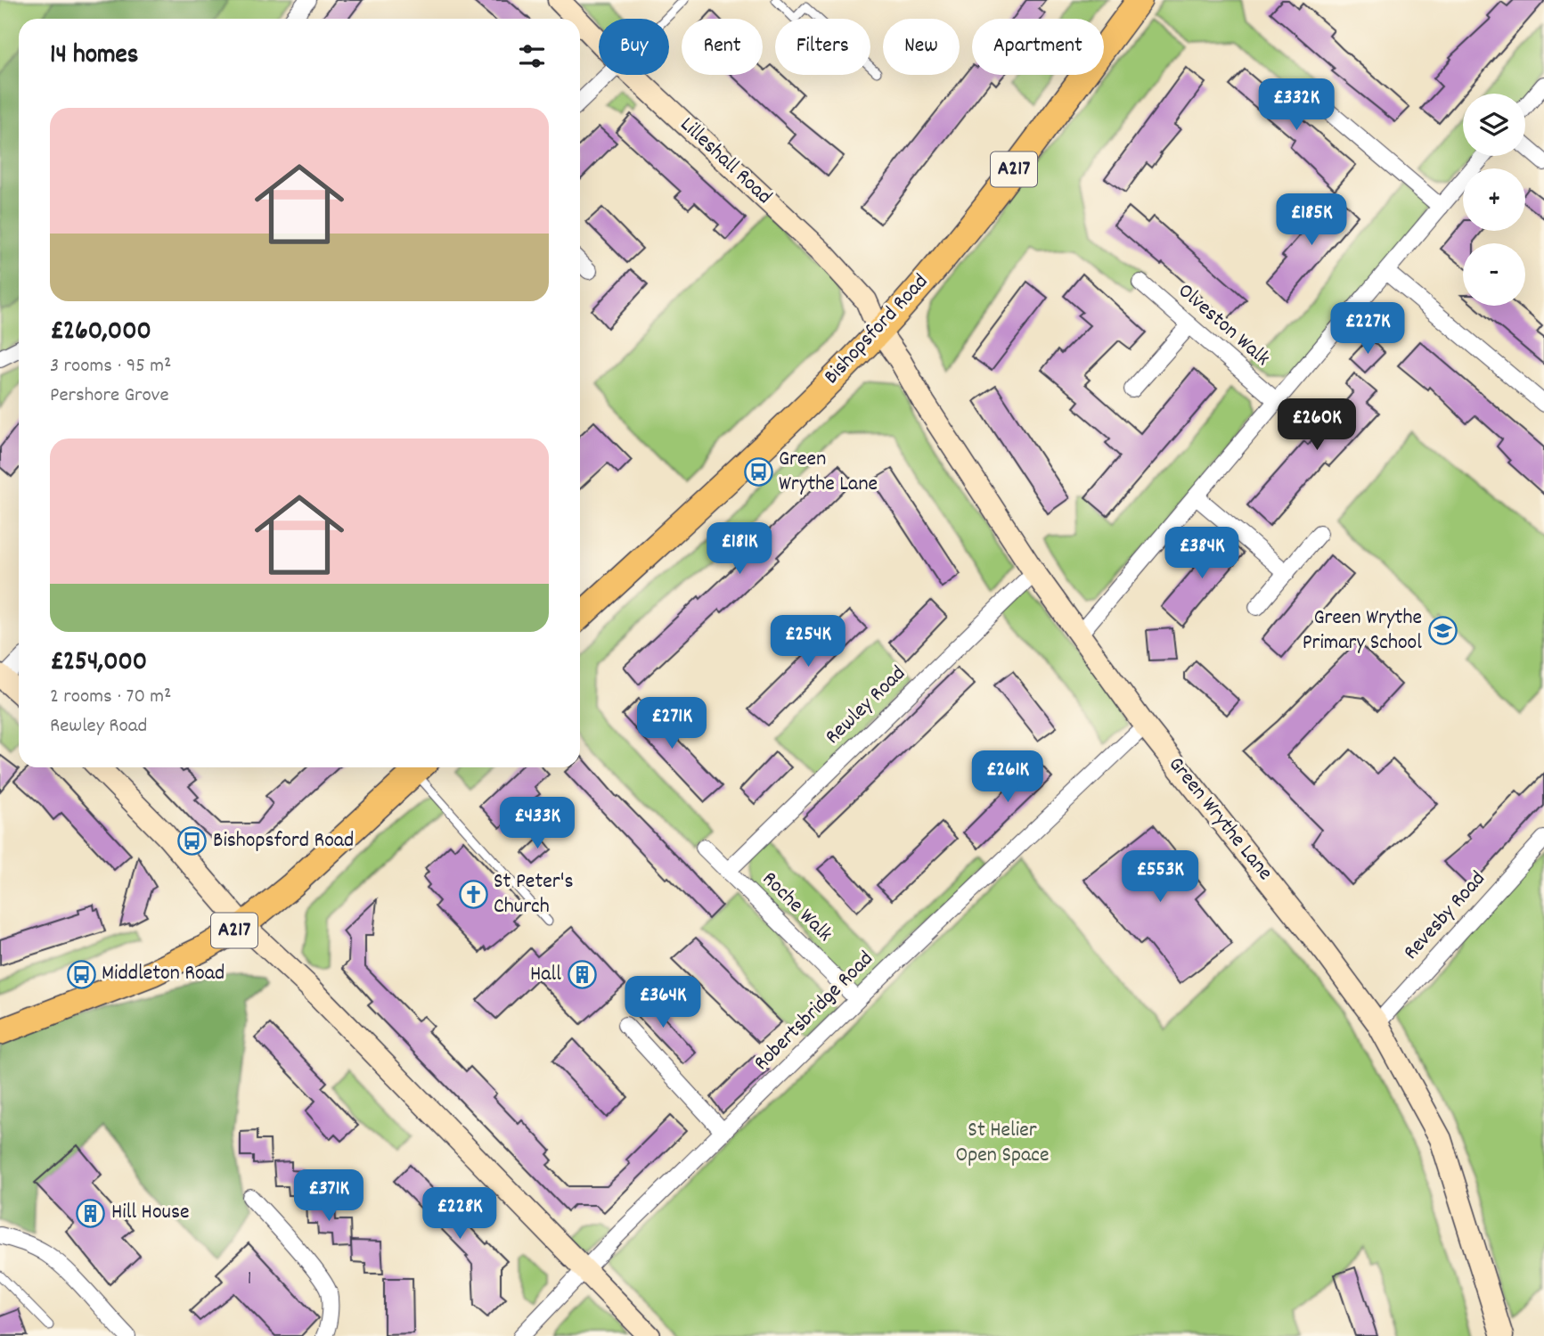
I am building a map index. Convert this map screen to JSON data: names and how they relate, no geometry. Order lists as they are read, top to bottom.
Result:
{
  "streets": {
    "main road": ["A217", "Bishopsford Road"],
    "street": [
      "Lilleshall Road",
      "Olveston Walk",
      "Rewley Road",
      "Green Wrythe Lane",
      "Roche Walk",
      "Revesby Road",
      "Robertsbridge Road"
    ]
  },
  "crossings": [
    ["Lilleshall Road", "Bishopsford Road"],
    ["Lilleshall Road", "Green Wrythe Lane"],
    ["Bishopsford Road", "Green Wrythe Lane"],
    ["Rewley Road", "Green Wrythe Lane"],
    ["Rewley Road", "Roche Walk"],
    ["Green Wrythe Lane", "Revesby Road"],
    ["Green Wrythe Lane", "Robertsbridge Road"],
    ["Roche Walk", "Robertsbridge Road"]
  ],
  "parks": ["St Helier Open Space"],
  "places": {
    "bus stop": ["Green Wrythe Lane", "Bishopsford Road", "Middleton Road"],
    "school or university": ["Green Wrythe Primary School"],
    "church": ["St Peter's Church"],
    "building": ["Hall", "Hill House"]
  },
  "house_numbers": ["1"],
  "page": {
    "chip": [
      "Buy",
      "Rent",
      "Filters",
      "New",
      "Apartment"
    ],
    "heading": "14 homes",
    "price": [
      "£332K",
      "£185K",
      "£227K",
      "£260K",
      "£181K",
      "£384K",
      "£254K",
      "£271K",
      "£261K",
      "£433K",
      "£553K",
      "£364K",
      "£371K",
      "£228K"
    ],
    "map_buttons": ["+", "−"],
    "list": [
      {
        "name": "£260,000",
        "note": "3 rooms · 95 m² · Pershore Grove"
      },
      {
        "name": "£254,000",
        "note": "2 rooms · 70 m² · Rewley Road"
      }
    ]
  }
}
